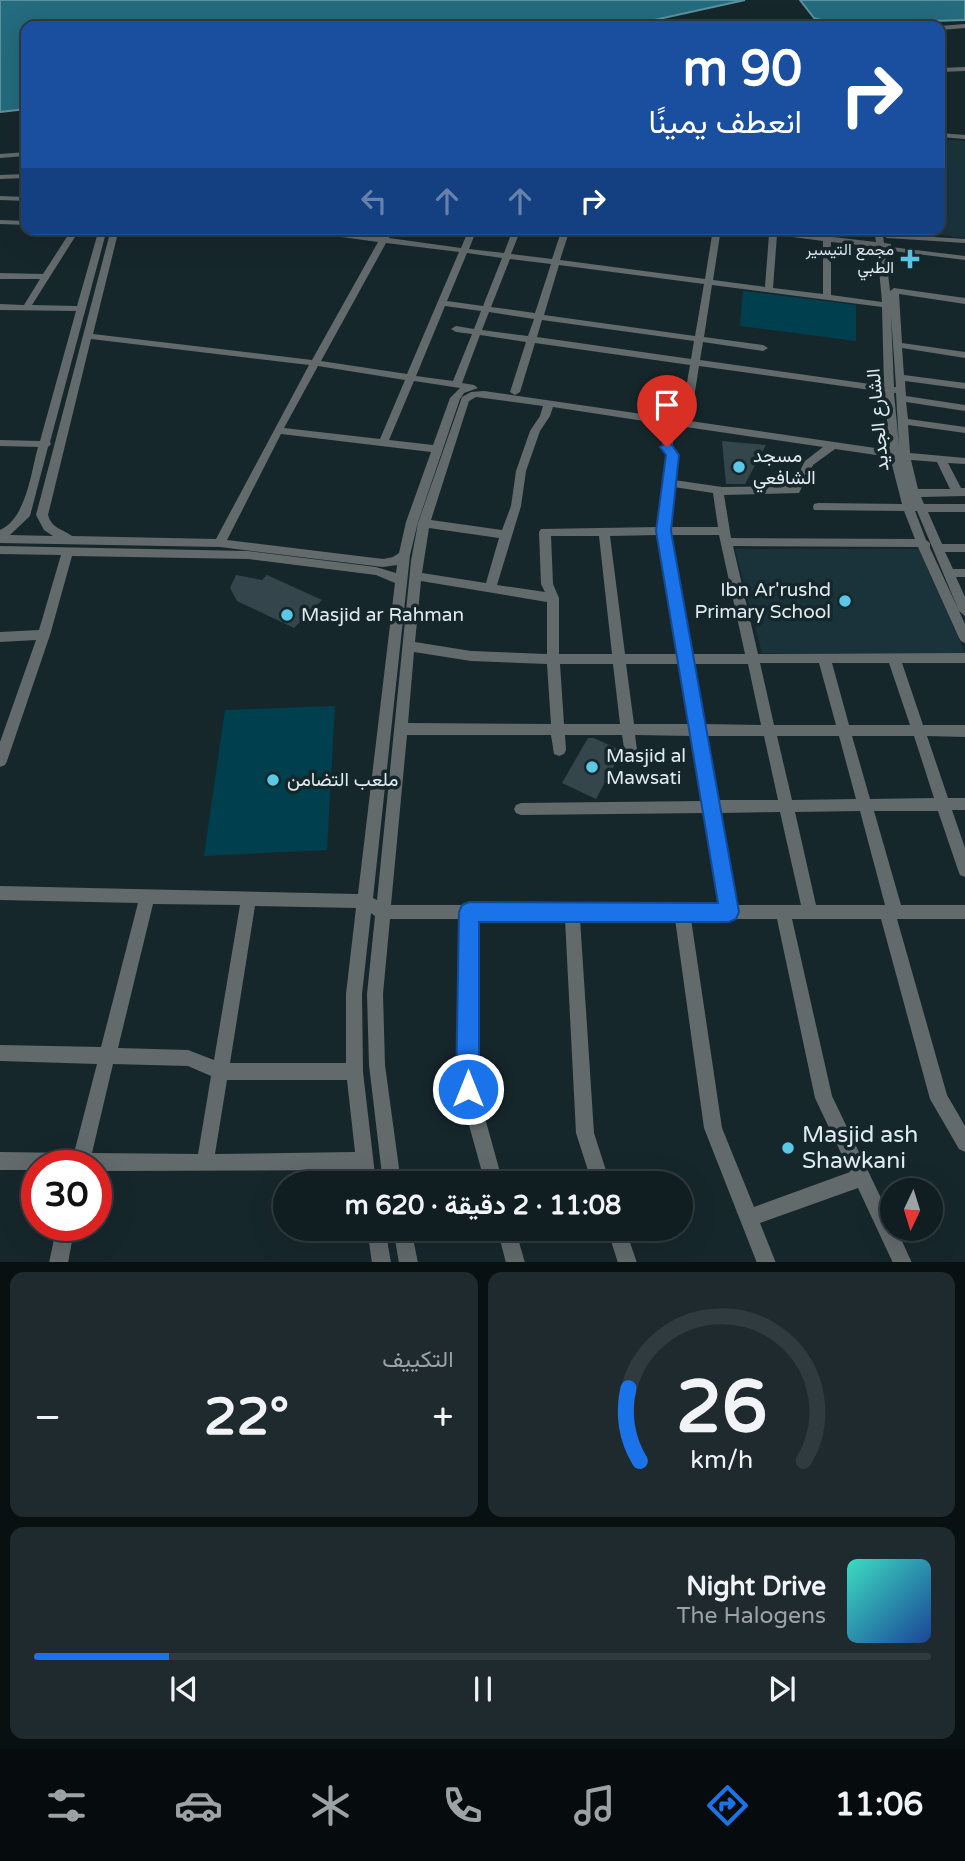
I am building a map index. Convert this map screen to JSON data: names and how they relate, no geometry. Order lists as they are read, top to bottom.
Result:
{
  "streets": {
    "street": ["الشارع الجديد"]
  },
  "places": {
    "health": ["مجمع التيسير الطبي"],
    "other": [
      "مسجد الشافعي",
      "Ibn Ar'rushd Primary School",
      "Masjid ar Rahman",
      "Masjid al Mawsati",
      "ملعب التضامن",
      "Masjid ash Shawkani"
    ]
  },
  "north": "bottom",
  "page": {
    "turn": ["90 m", "انعطف يمينًا"],
    "limit": "30",
    "trip": "11:08 · 2 دقيقة · 620 m",
    "tile": "التكييف",
    "heat": ["−", "22°", "+"],
    "song": ["Night Drive", "The Halogens"],
    "tabs": "11:06",
    "gauge": ["26", "km/h"]
  }
}
